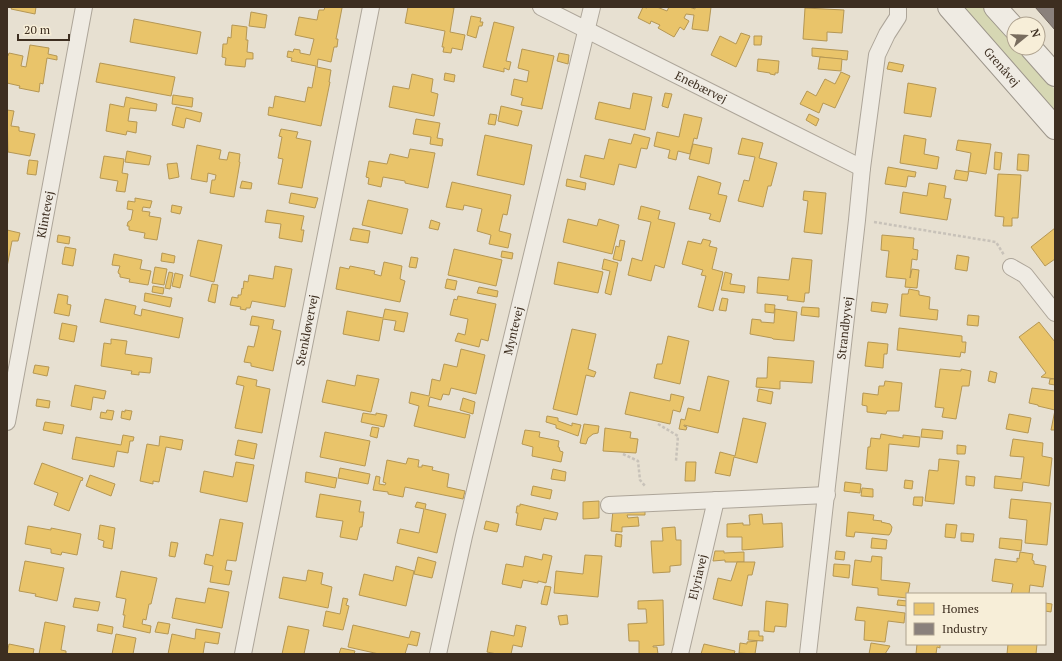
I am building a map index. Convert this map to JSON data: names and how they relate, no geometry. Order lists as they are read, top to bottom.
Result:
{
  "streets": {
    "main road": ["Grenåvej"],
    "street": [
      "Enebærvej",
      "Klintevej",
      "Strandbyvej",
      "Stenkløvervej",
      "Myntevej",
      "Elyriavej"
    ]
  },
  "crossings": [
    ["Enebærvej", "Strandbyvej"],
    ["Enebærvej", "Myntevej"]
  ],
  "legend": ["Homes", "Industry"],
  "scale_bar": "20 m",
  "north": "right"
}
